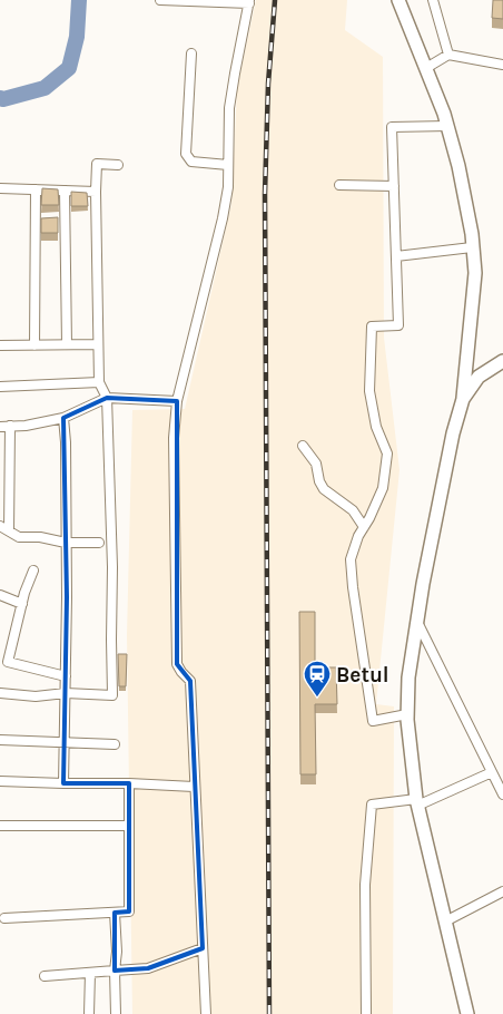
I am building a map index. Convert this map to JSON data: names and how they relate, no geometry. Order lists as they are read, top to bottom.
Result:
{
  "places": {
    "station": ["Betul"]
  }
}
